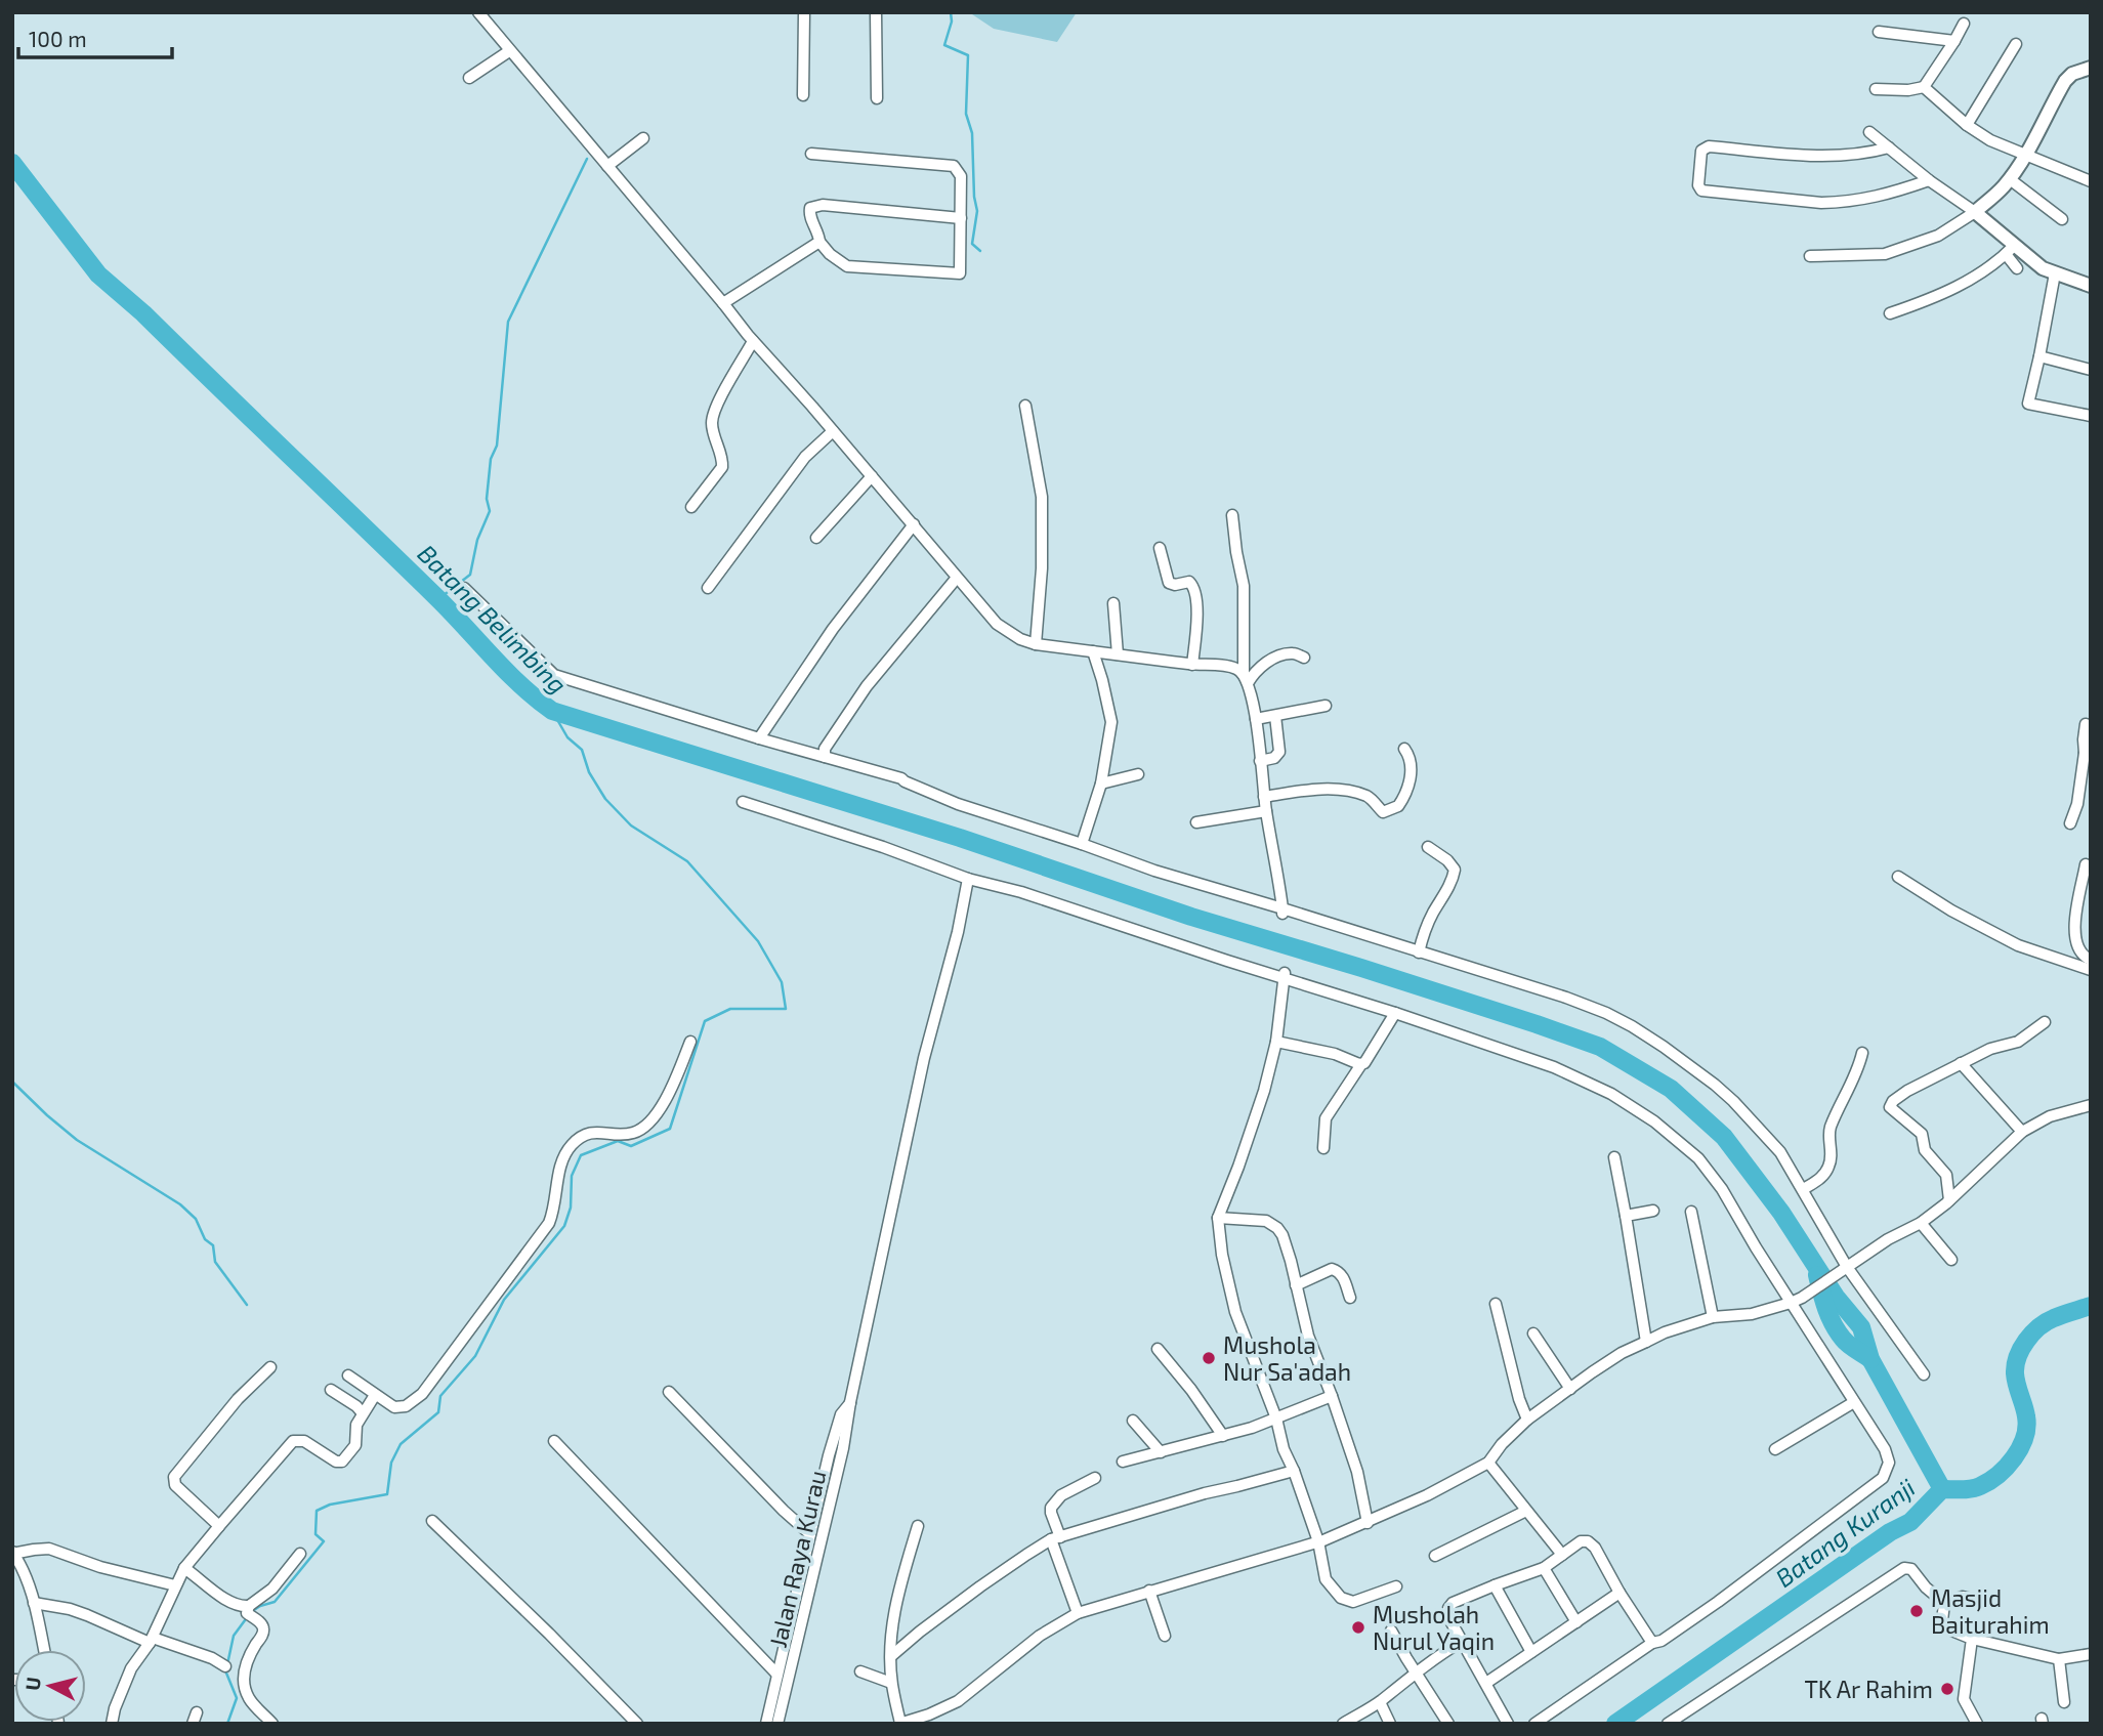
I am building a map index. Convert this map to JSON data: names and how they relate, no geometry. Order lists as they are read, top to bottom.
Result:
{
  "streets": {
    "street": ["Jalan Raya Kurau"]
  },
  "water": ["Batang Belimbing", "Batang Kuranji"],
  "places": [
    "Mushola Nur Sa'adah",
    "Masjid Baiturahim",
    "Musholah Nurul Yaqin",
    "TK Ar Rahim"
  ],
  "scale_bar": "100 m",
  "north": "left"
}
